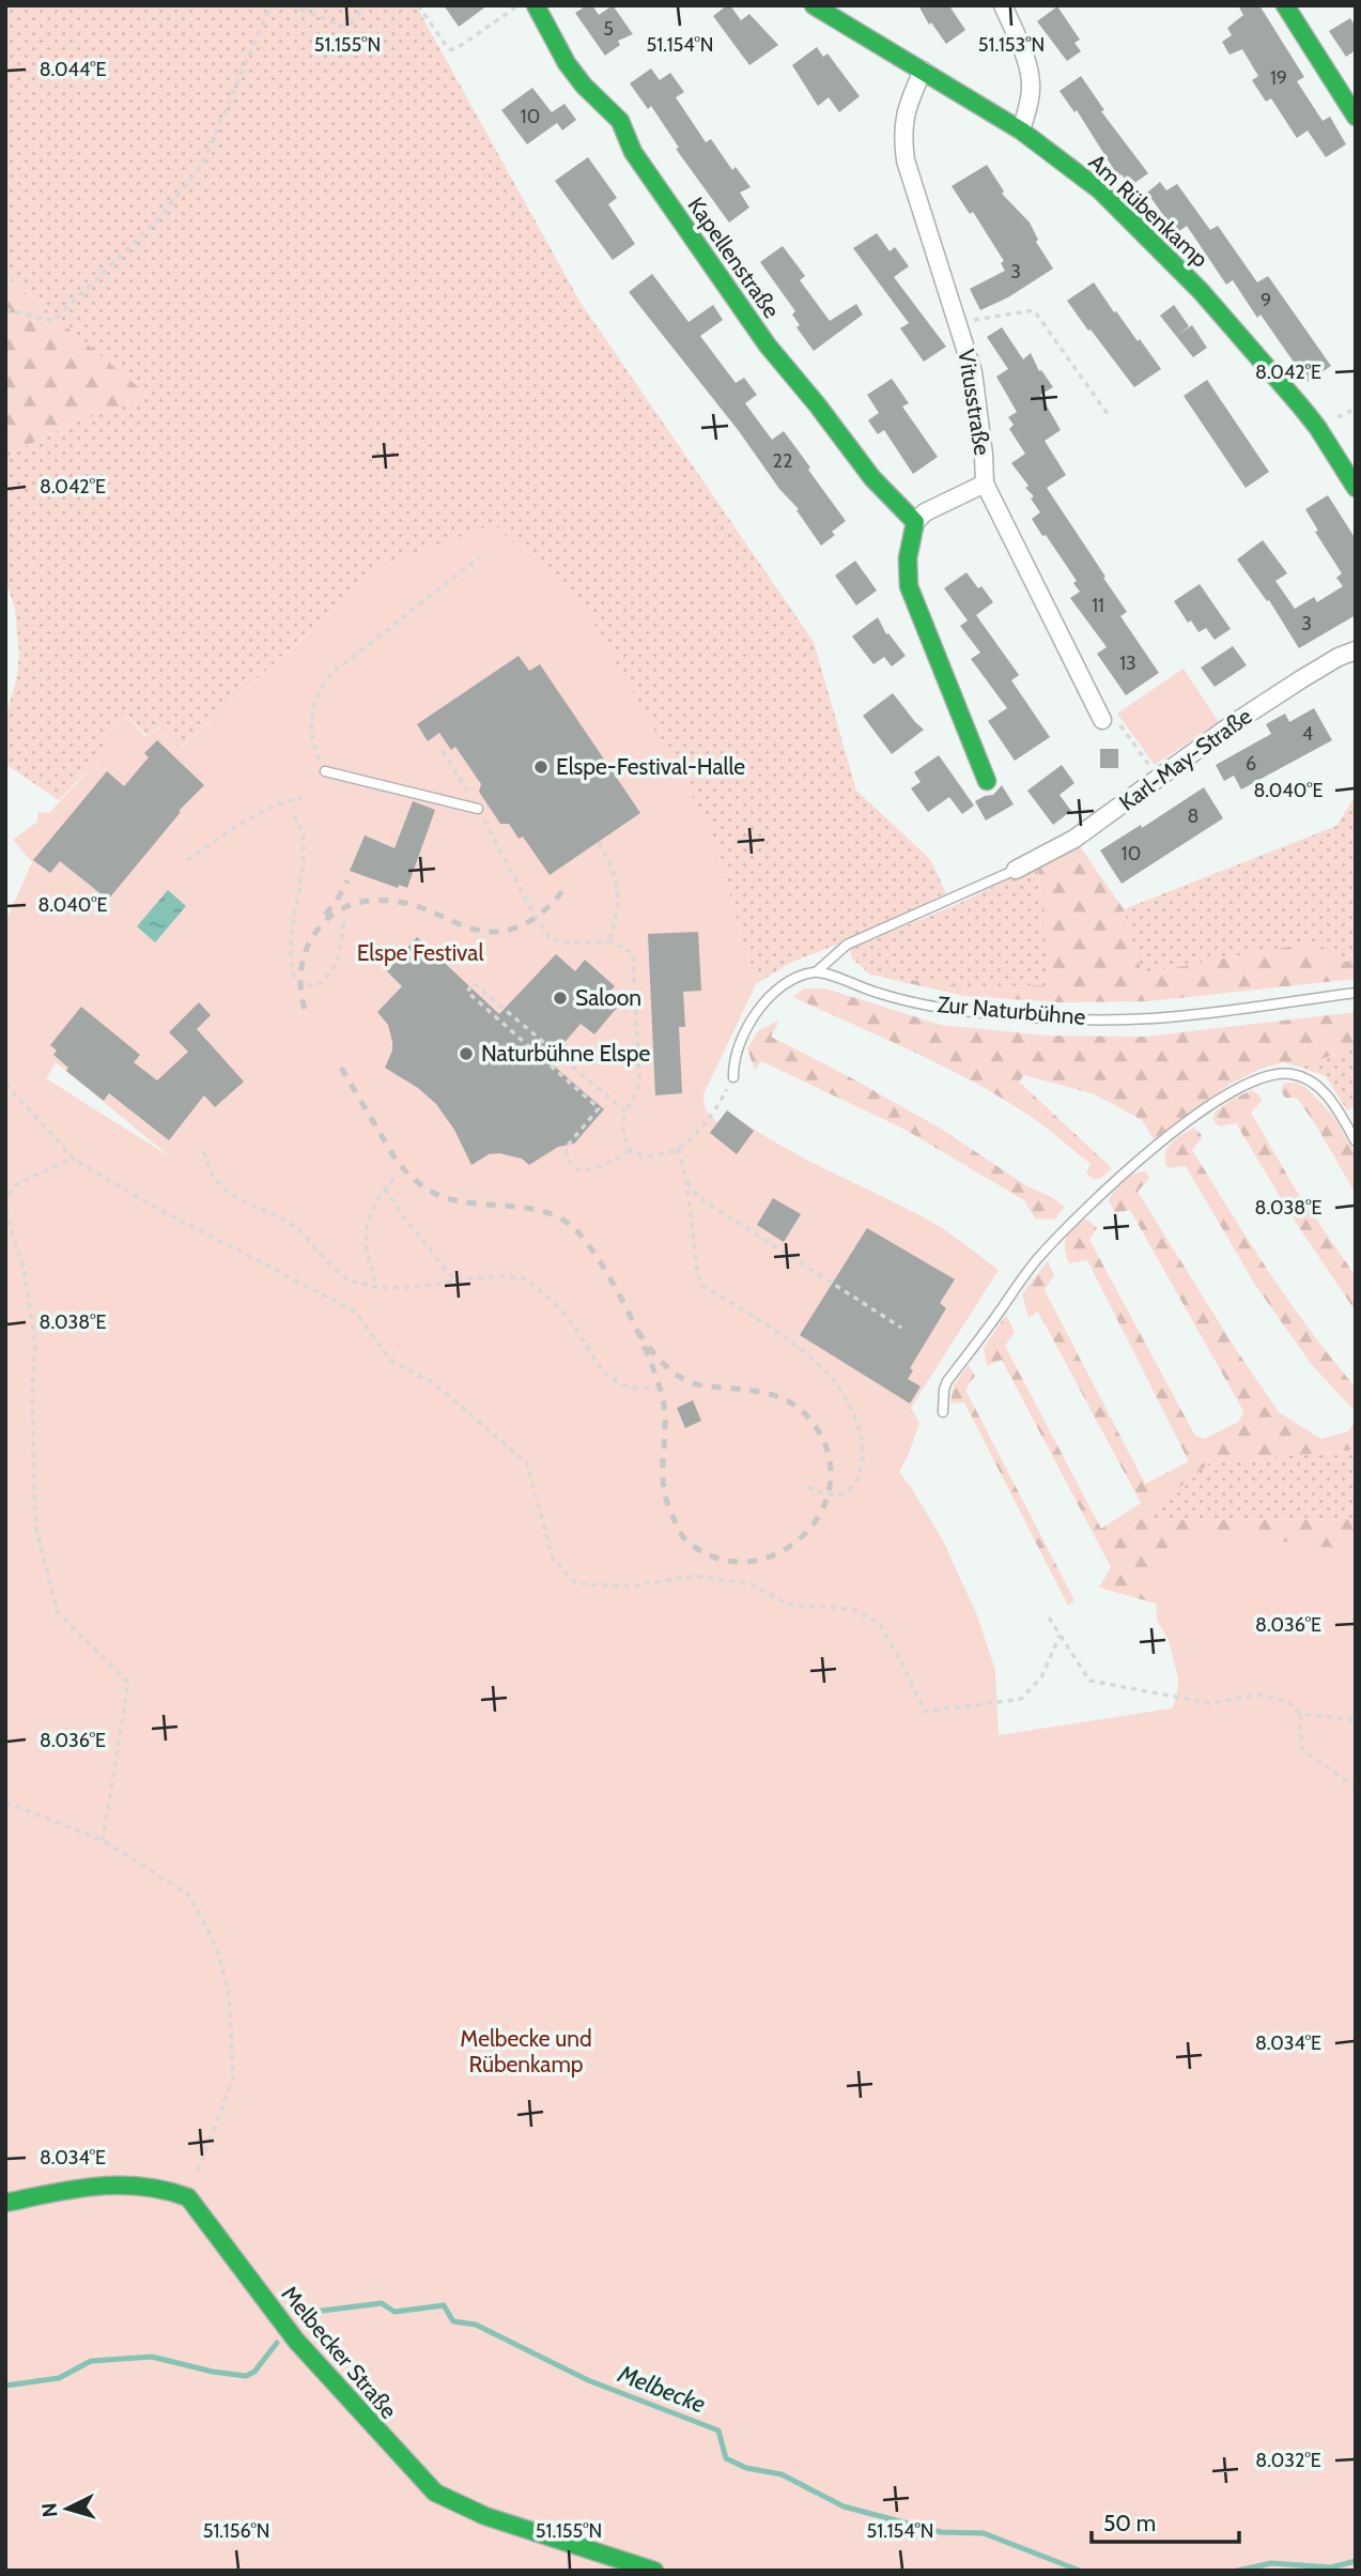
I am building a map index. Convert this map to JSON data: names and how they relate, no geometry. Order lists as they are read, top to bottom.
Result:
{
  "streets": {
    "street": [
      "Am Rübenkamp",
      "Kapellenstraße",
      "Vitusstraße",
      "Karl-May-Straße",
      "Melbecker Straße"
    ],
    "lane": ["Zur Naturbühne"]
  },
  "crossings": [
    ["Am Rübenkamp", "Vitusstraße"]
  ],
  "water": ["Melbecke"],
  "parks": ["Elspe Festival", "Melbecke und Rübenkamp"],
  "places": ["Elspe-Festival-Halle", "Saloon", "Naturbühne Elspe"],
  "house_numbers": [
    "5",
    "19",
    "10",
    "3",
    "9",
    "22",
    "11",
    "3",
    "13",
    "4",
    "6",
    "8",
    "10"
  ],
  "scale_bar": "50 m",
  "north": "left",
  "coordinates": [
    "51.155°N",
    "51.154°N",
    "51.153°N",
    "8.044°E",
    "8.042°E",
    "8.040°E",
    "8.038°E",
    "8.036°E",
    "8.034°E",
    "8.032°E",
    "51.156°N"
  ]
}
